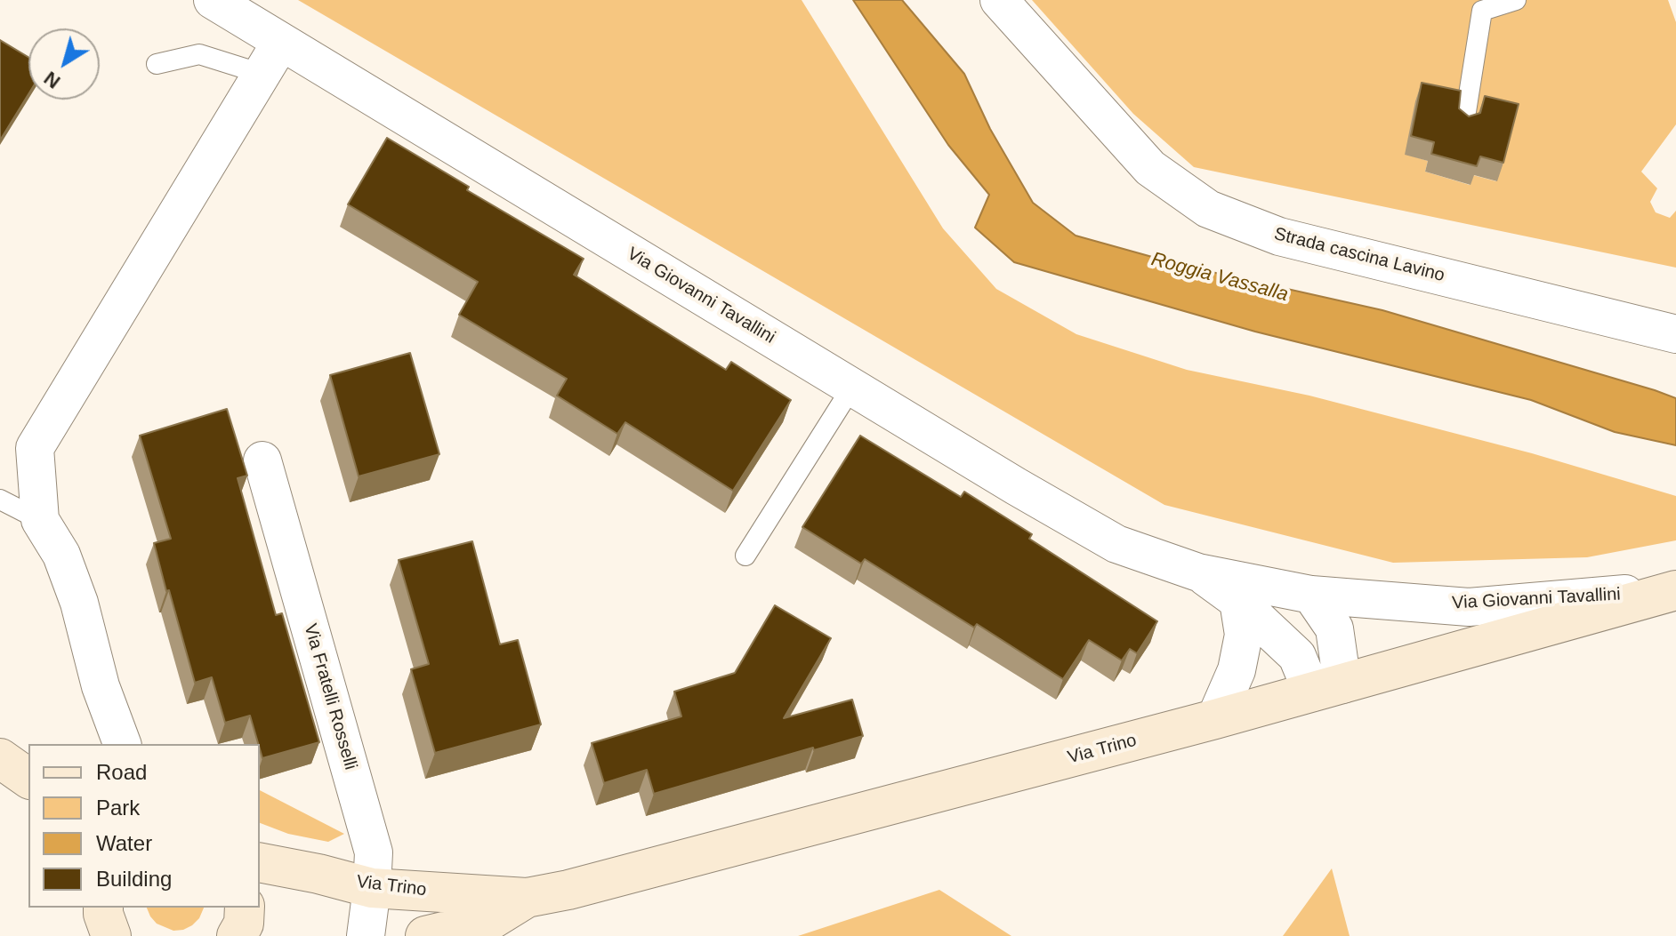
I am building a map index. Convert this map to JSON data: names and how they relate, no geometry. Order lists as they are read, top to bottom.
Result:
{
  "streets": {
    "main road": ["Via Trino"],
    "street": ["Strada cascina Lavino", "Via Giovanni Tavallini", "Via Fratelli Rosselli"]
  },
  "crossings": [
    ["Via Giovanni Tavallini", "Via Trino"],
    ["Via Fratelli Rosselli", "Via Trino"]
  ],
  "water": ["Roggia Vassalla"],
  "legend": [
    "Road",
    "Park",
    "Water",
    "Building"
  ],
  "north": "bottom left"
}
